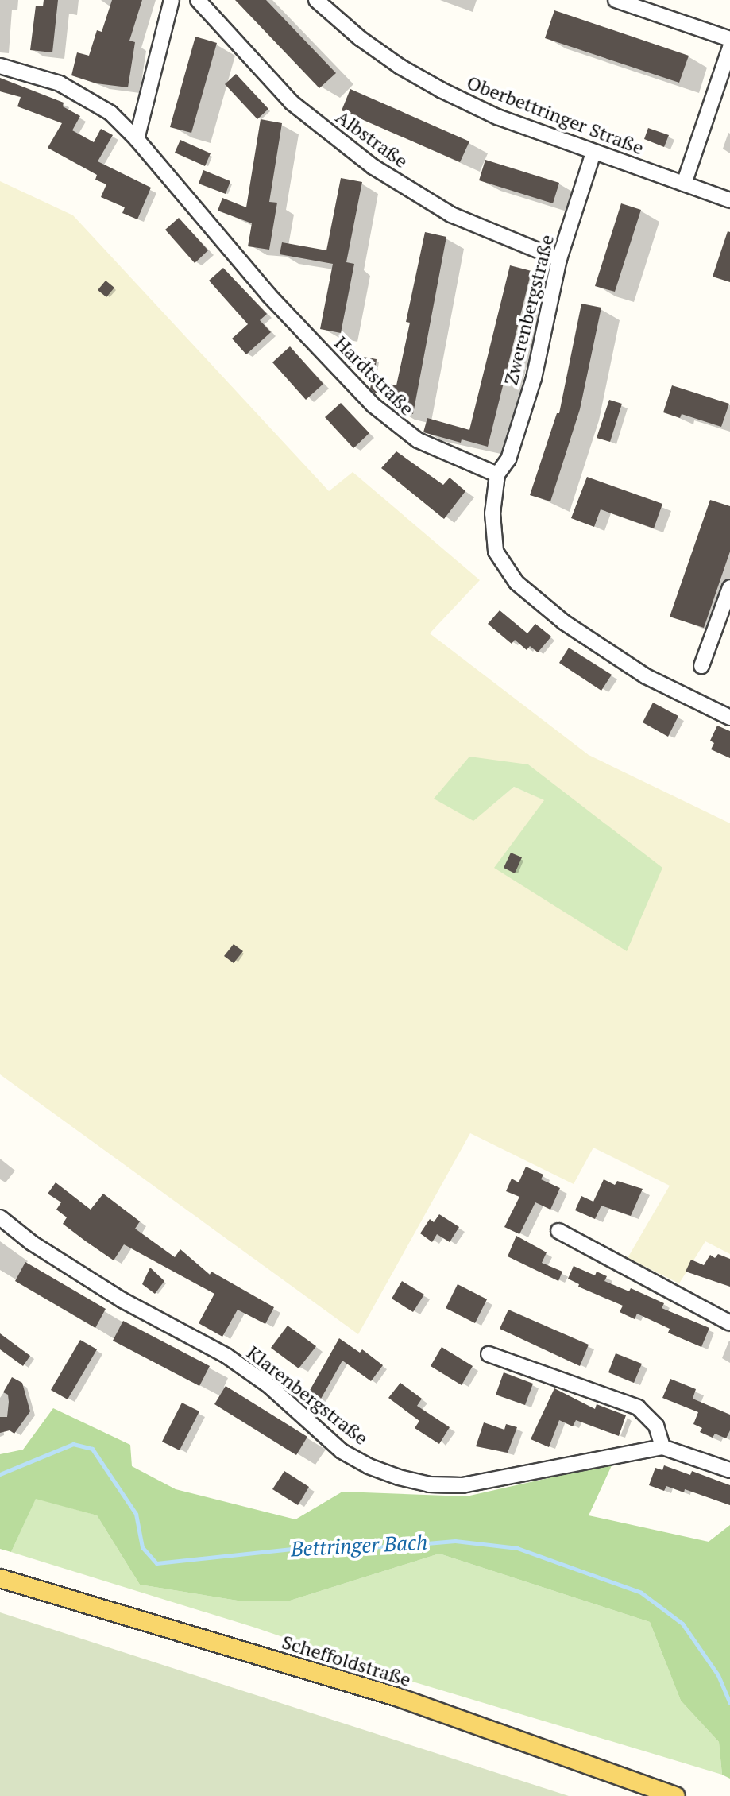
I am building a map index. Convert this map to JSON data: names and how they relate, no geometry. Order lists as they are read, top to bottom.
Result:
{
  "streets": {
    "main road": ["Scheffoldstraße"],
    "street": [
      "Oberbettringer Straße",
      "Albstraße",
      "Zwerenbergstraße",
      "Hardtstraße",
      "Klarenbergstraße"
    ]
  },
  "crossings": [
    ["Oberbettringer Straße", "Zwerenbergstraße"],
    ["Albstraße", "Zwerenbergstraße"],
    ["Zwerenbergstraße", "Hardtstraße"]
  ],
  "water": ["Bettringer Bach"]
}
